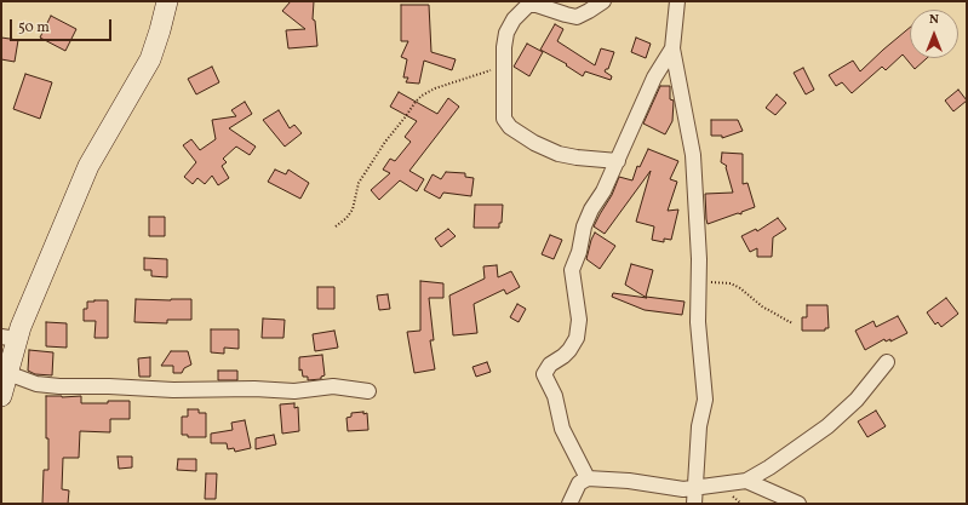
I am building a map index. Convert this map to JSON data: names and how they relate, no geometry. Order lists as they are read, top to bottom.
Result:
{
  "scale_bar": "50 m",
  "north": "top"
}
